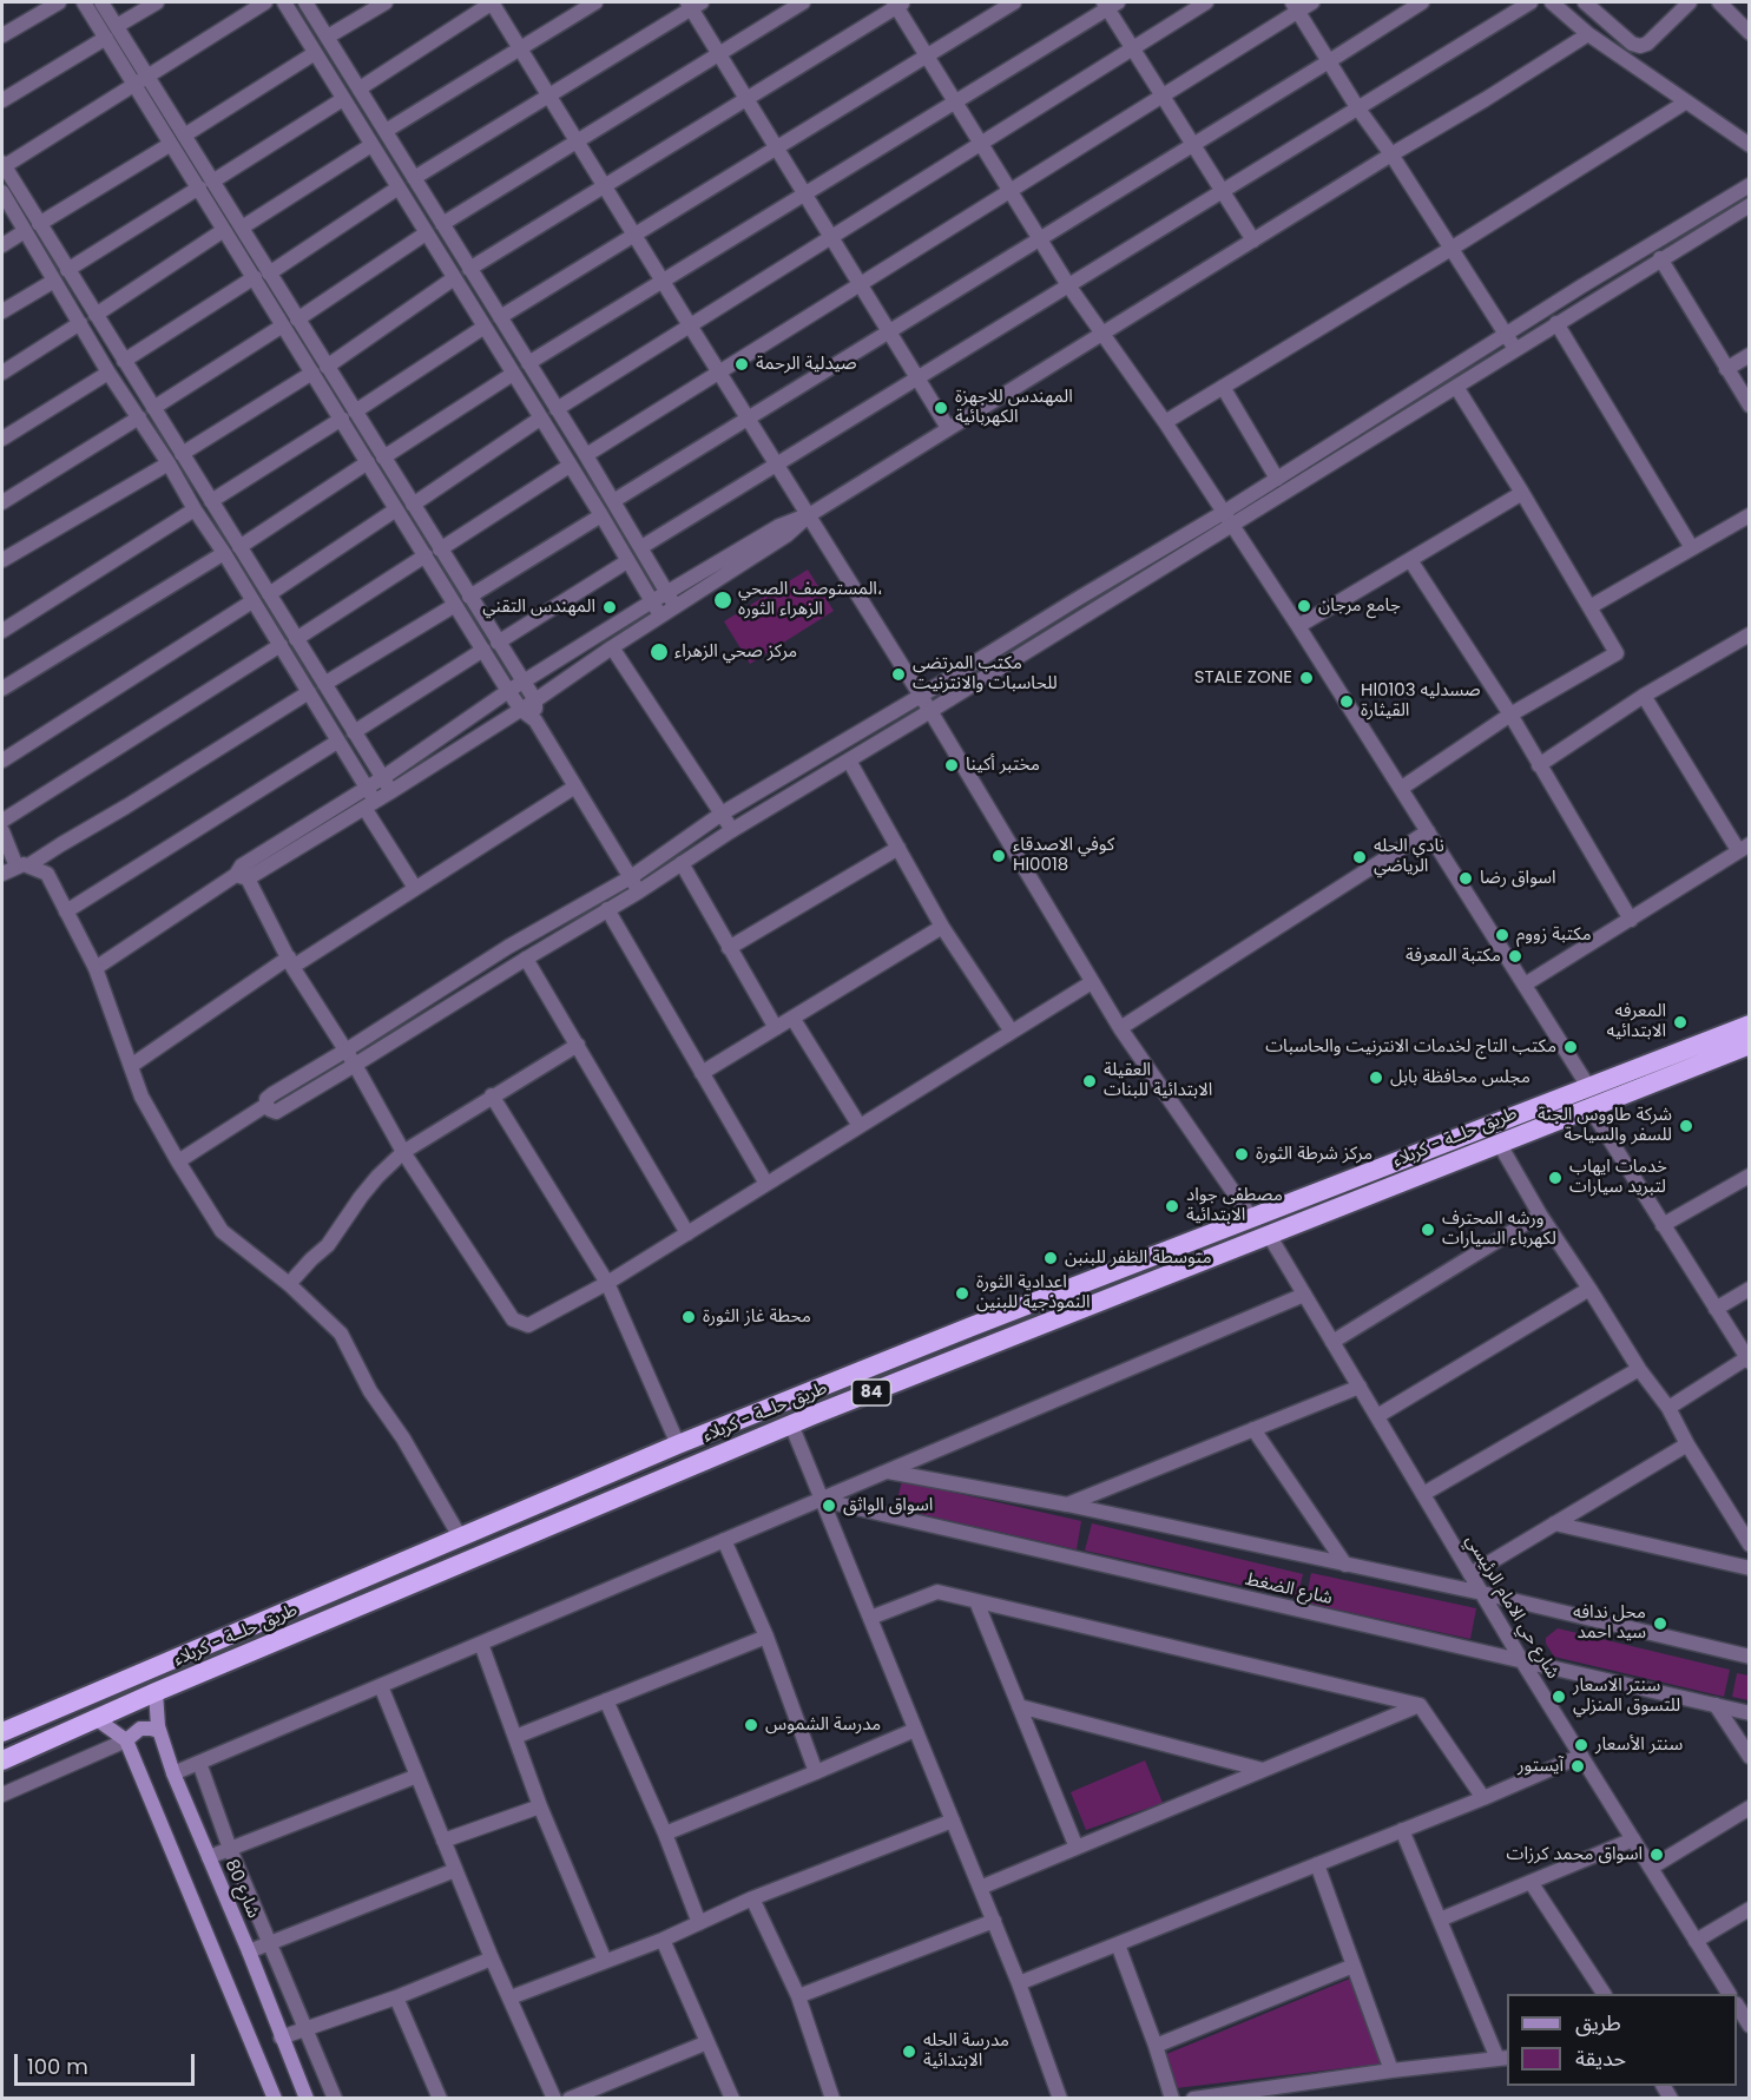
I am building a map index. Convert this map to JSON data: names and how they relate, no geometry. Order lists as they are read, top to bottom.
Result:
{
  "streets": {
    "highway": ["طريق حلــة - كربلاء", "84"],
    "main road": ["شارع 80"],
    "street": ["شارع الضغط", "شارع حي الامام الرئيسي"]
  },
  "crossings": [
    ["طريق حلــة - كربلاء", "شارع حي الامام الرئيسي"],
    ["طريق حلــة - كربلاء", "شارع 80"],
    ["شارع الضغط", "شارع حي الامام الرئيسي"]
  ],
  "places": [
    "صيدلية الرحمة",
    "المهندس للاجهزة الكهربائية",
    "المستوصف الصحي، الزهراء الثوره",
    "جامع مرجان",
    "المهندس التقني",
    "مركز صحي الزهراء",
    "مكتب المرتضى للحاسبات والانترنيت",
    "STALE ZONE",
    "Hl0103 صسدليه القيثارة",
    "مختبر أكينا",
    "كوفي الاصدقاء Hl0018",
    "نادي الحله الرياضي",
    "اسواق رضا",
    "مكتبة زووم",
    "مكتبة المعرفة",
    "المعرفه الابتدائيه",
    "مكتب التاج لخدمات الانترنيت والحاسبات",
    "مجلس محافظة بابل",
    "العقيلة الابتدائية للبنات",
    "شركة طاووس الجنة للسفر والسياحة",
    "مركز شرطة الثورة",
    "خدمات ايهاب لتبريد سيارات",
    "مصطفى جواد الابتدائية",
    "ورشه المحترف لكهرباء السيارات",
    "متوسطة الظفر للبنبن",
    "اعدادية الثورة النموذجية للبنين",
    "محطة غاز الثورة",
    "اسواق الواثق",
    "محل ندافه سيد احمد",
    "سنتر الاسعار للتسوق المنزلي",
    "مدرسة الشموس",
    "سنتر الأسعار",
    "آيستور",
    "اسواق محمد كرزات",
    "مدرسة الحله الابتدائية"
  ],
  "legend": ["طريق", "حديقة"],
  "scale_bar": "100 m"
}
